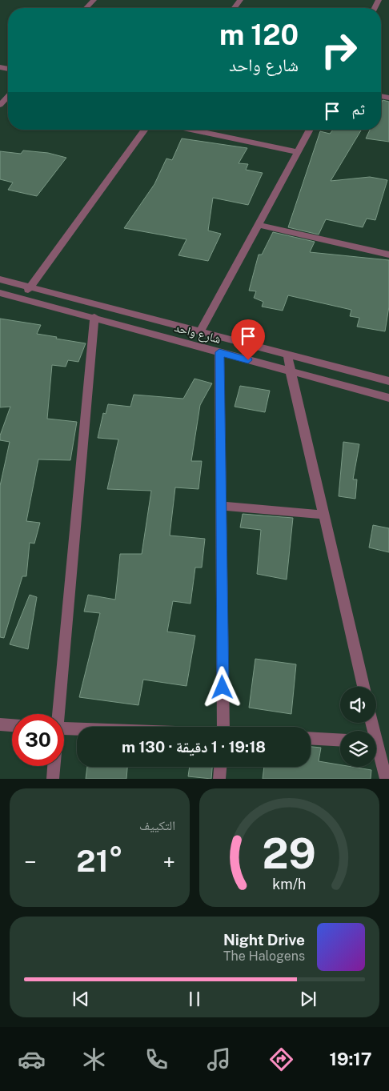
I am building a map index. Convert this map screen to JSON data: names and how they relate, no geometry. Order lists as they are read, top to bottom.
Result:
{
  "streets": {
    "street": ["شارع واحد"]
  },
  "page": {
    "turn": ["120 m", "شارع واحد"],
    "then": "ثم",
    "limit": "30",
    "trip": "19:18 · 1 دقيقة · 130 m",
    "tile": "التكييف",
    "heat": ["−", "21°", "+"],
    "song": ["Night Drive", "The Halogens"],
    "tabs": "19:17",
    "gauge": ["29", "km/h"]
  }
}
